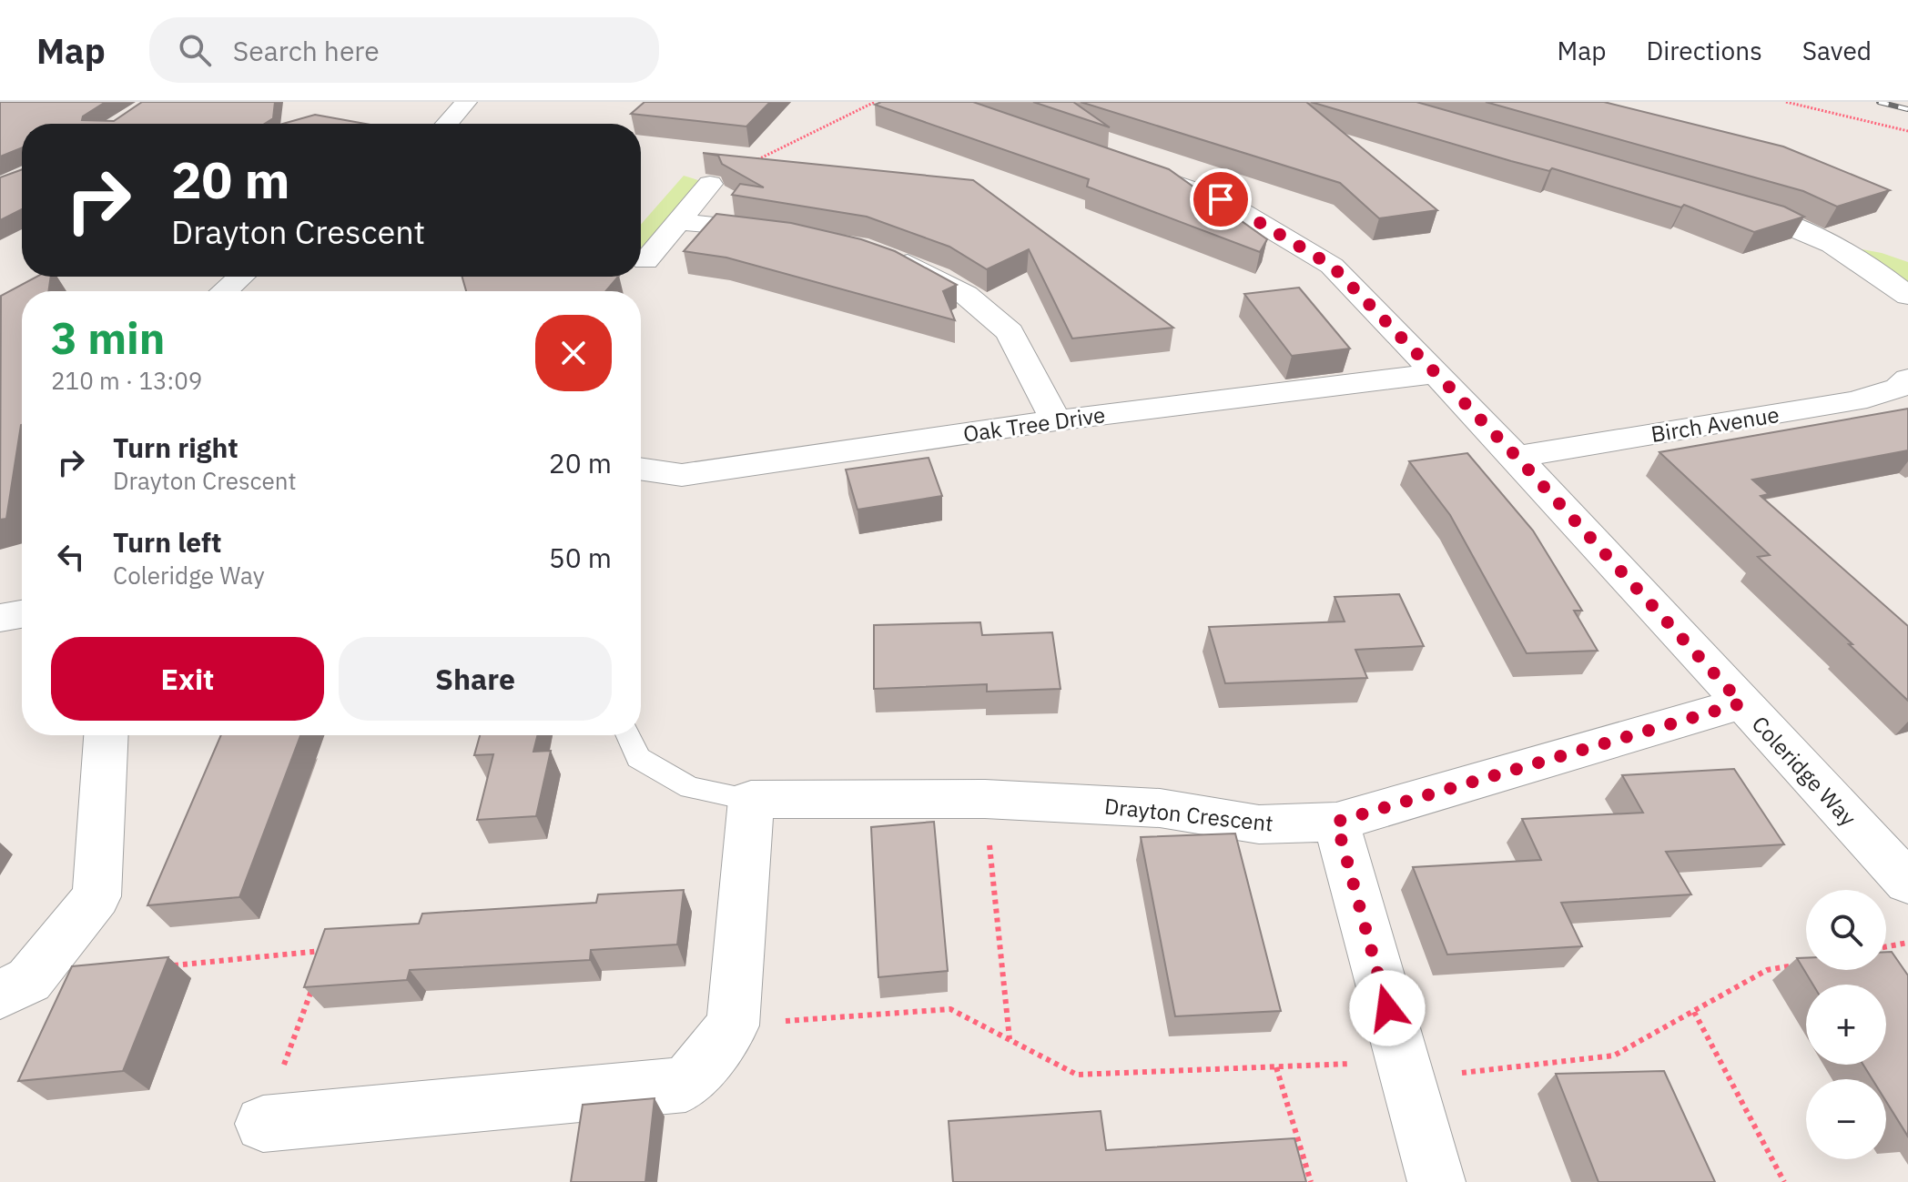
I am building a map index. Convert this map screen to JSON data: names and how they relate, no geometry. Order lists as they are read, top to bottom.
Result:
{
  "streets": {
    "street": [
      "Oak Tree Drive",
      "Birch Avenue",
      "Coleridge Way",
      "Drayton Crescent"
    ]
  },
  "crossings": [
    ["Oak Tree Drive", "Coleridge Way"],
    ["Birch Avenue", "Coleridge Way"],
    ["Coleridge Way", "Drayton Crescent"]
  ],
  "page": {
    "header": "Map",
    "search": "Search here",
    "nav": ["Map", "Directions", "Saved"],
    "turn": ["20 m", "Drayton Crescent"],
    "heading": ["3 min", "210 m · 13:09"],
    "list": [
      {
        "name": "Turn right",
        "note": "Drayton Crescent",
        "value": "20 m"
      },
      {
        "name": "Turn left",
        "note": "Coleridge Way",
        "value": "50 m"
      }
    ],
    "buttons": ["Exit", "Share"],
    "map_buttons": ["+", "−"]
  }
}
